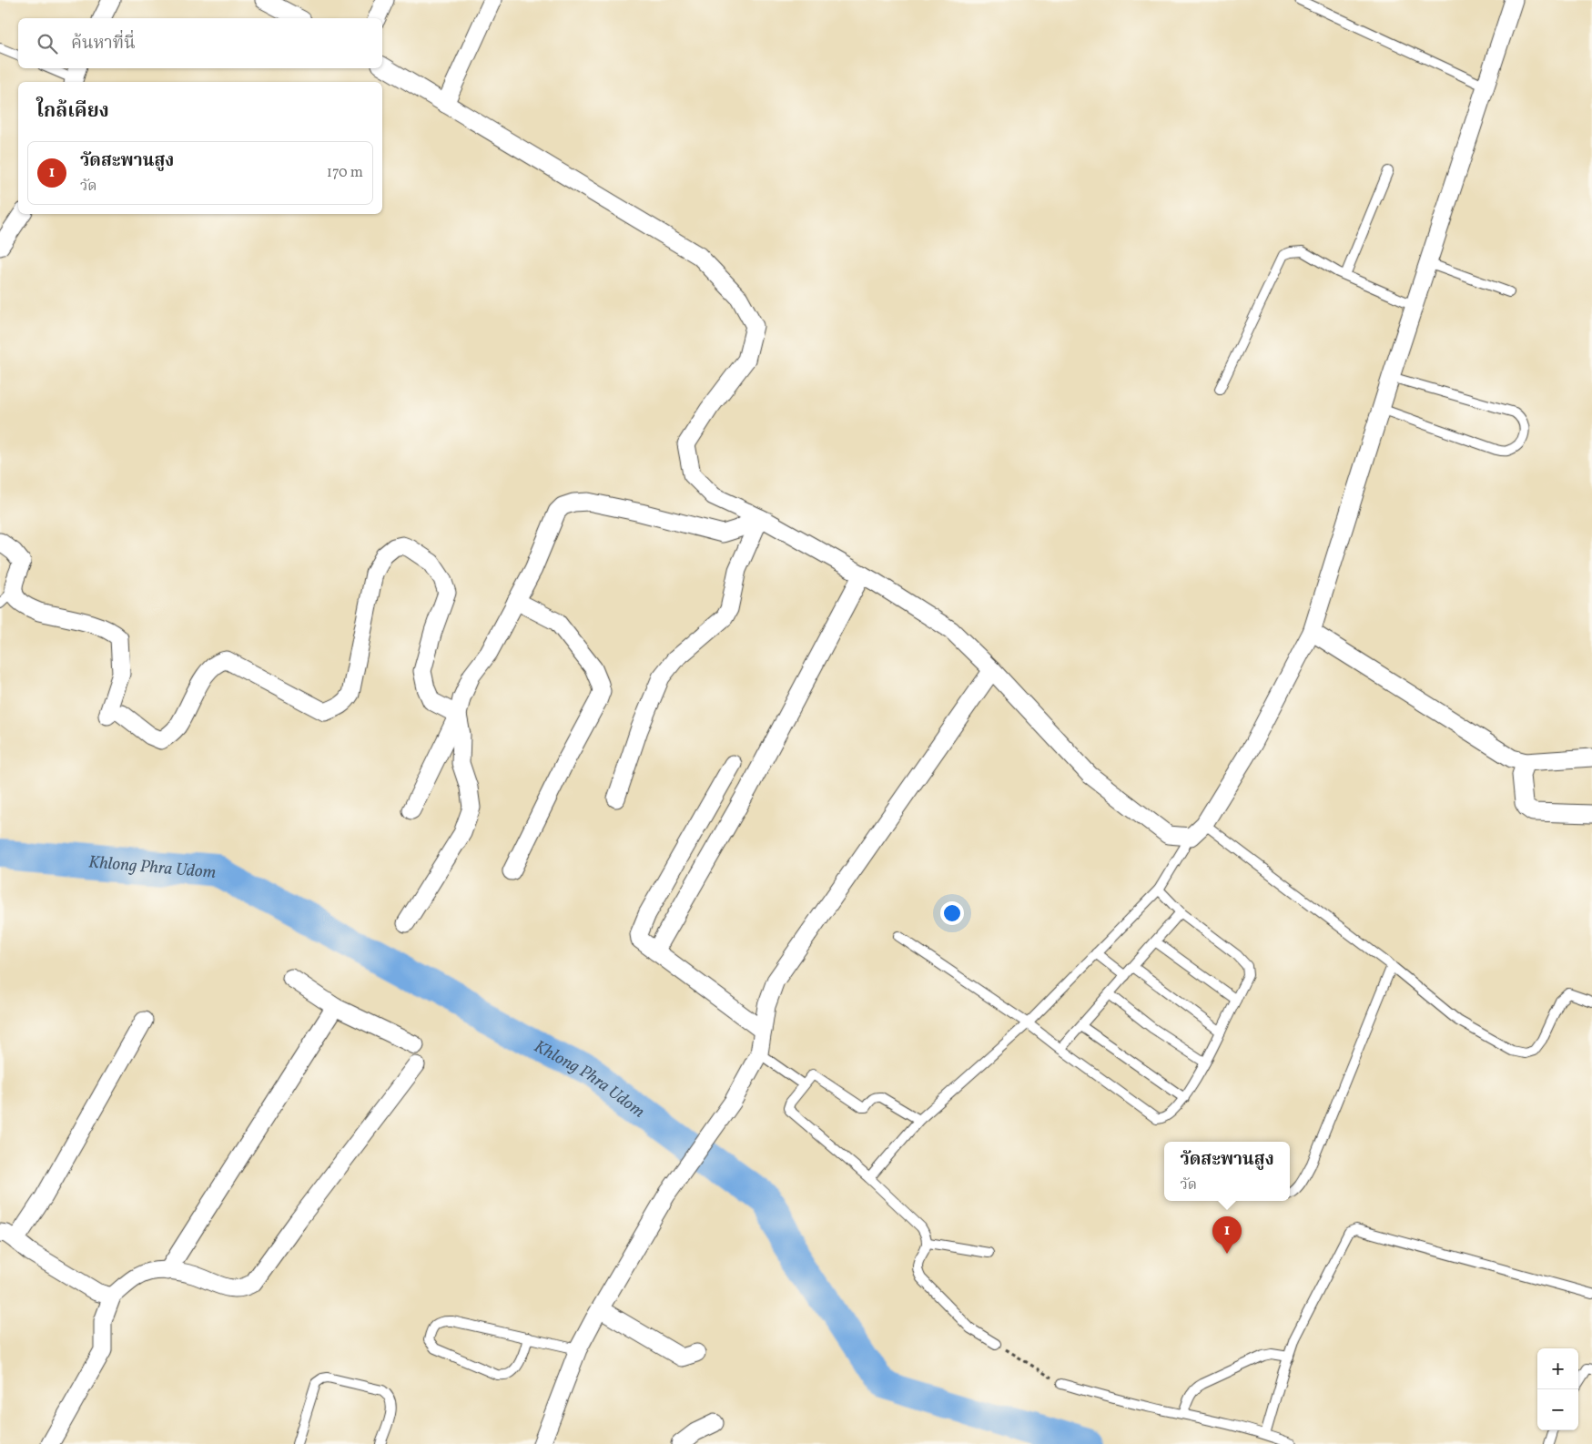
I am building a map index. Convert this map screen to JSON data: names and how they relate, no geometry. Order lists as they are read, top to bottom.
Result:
{
  "water": ["Khlong Phra Udom"],
  "page": {
    "search": "ค้นหาที่นี่",
    "heading": "ใกล้เคียง",
    "list": [
      {
        "mark": "1",
        "name": "วัดสะพานสูง",
        "note": "วัด",
        "value": "170 m"
      }
    ],
    "popup": ["วัดสะพานสูง", "วัด"],
    "pins": "1",
    "map_buttons": ["+", "−"]
  }
}
